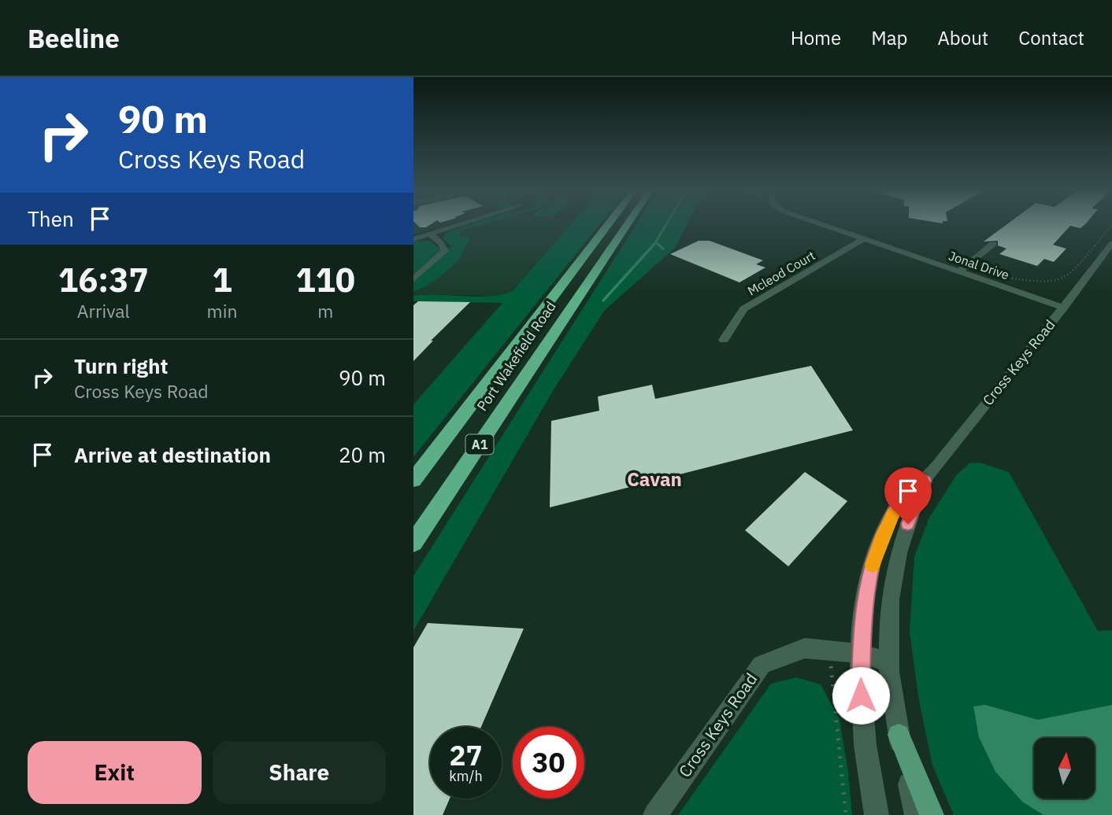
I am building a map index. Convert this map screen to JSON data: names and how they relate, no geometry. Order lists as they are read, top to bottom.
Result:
{
  "streets": {
    "highway": ["Port Wakefield Road", "A1"],
    "street": ["Jonal Drive", "Mcleod Court", "Cross Keys Road"]
  },
  "crossings": [
    ["Jonal Drive", "Mcleod Court"],
    ["Jonal Drive", "Cross Keys Road"]
  ],
  "districts": ["Cavan"],
  "north": "top",
  "page": {
    "header": "Beeline",
    "nav": [
      "Home",
      "Map",
      "About",
      "Contact"
    ],
    "turn": ["90 m", "Cross Keys Road"],
    "then": "Then",
    "eta": [
      "16:37",
      "Arrival",
      "1",
      "min",
      "110",
      "m"
    ],
    "list": [
      {
        "name": "Turn right",
        "note": "Cross Keys Road",
        "value": "90 m"
      },
      {
        "name": "Arrive at destination",
        "value": "20 m"
      }
    ],
    "speed": "27 km/h",
    "limit": "30",
    "buttons": ["Exit", "Share"]
  }
}
